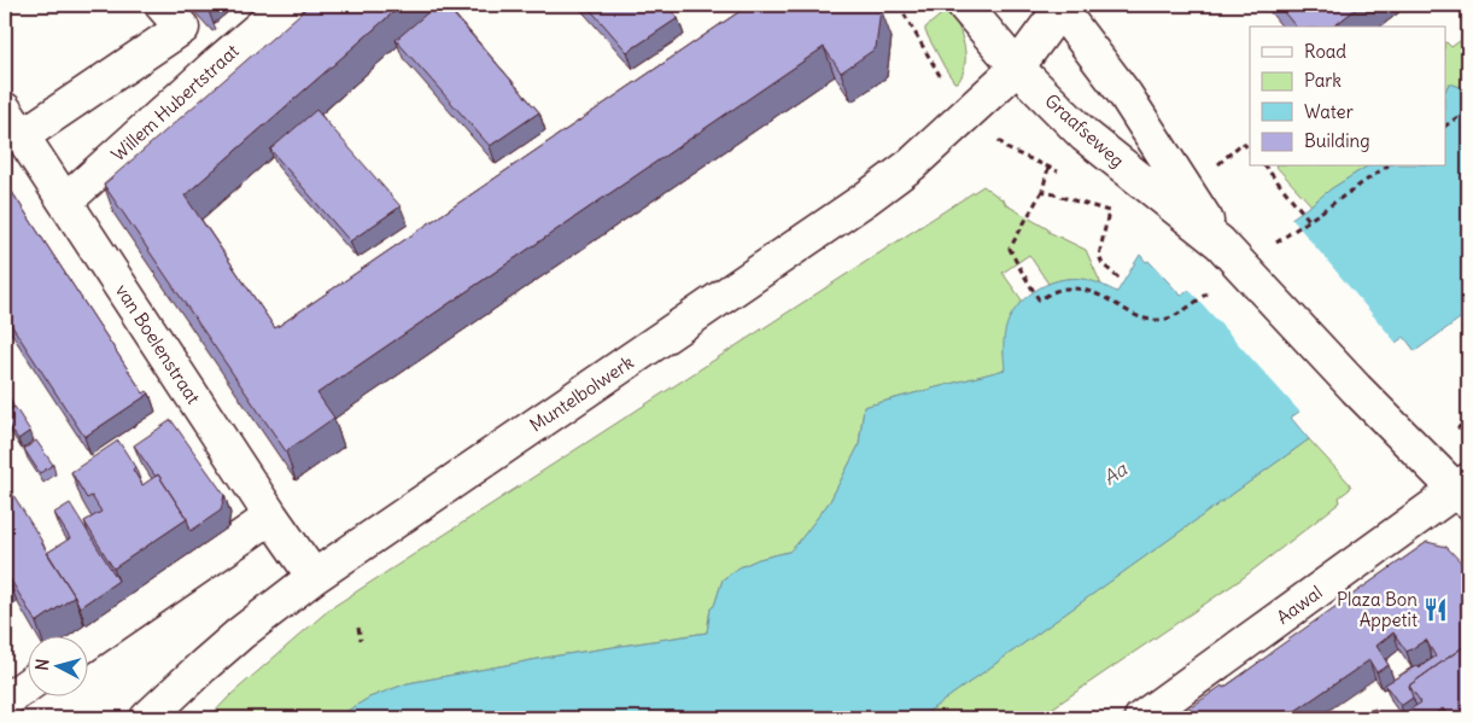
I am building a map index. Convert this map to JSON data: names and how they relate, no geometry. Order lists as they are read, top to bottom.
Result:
{
  "streets": {
    "street": [
      "Willem Hubertstraat",
      "Graafseweg",
      "van Boelenstraat",
      "Muntelbolwerk",
      "Aawal"
    ]
  },
  "crossings": [
    ["Willem Hubertstraat", "van Boelenstraat"],
    ["Graafseweg", "Muntelbolwerk"],
    ["Graafseweg", "Aawal"],
    ["van Boelenstraat", "Muntelbolwerk"]
  ],
  "water": ["Aa"],
  "places": {
    "restaurant": ["Plaza Bon Appetit"]
  },
  "legend": [
    "Road",
    "Park",
    "Water",
    "Building"
  ],
  "north": "left"
}
